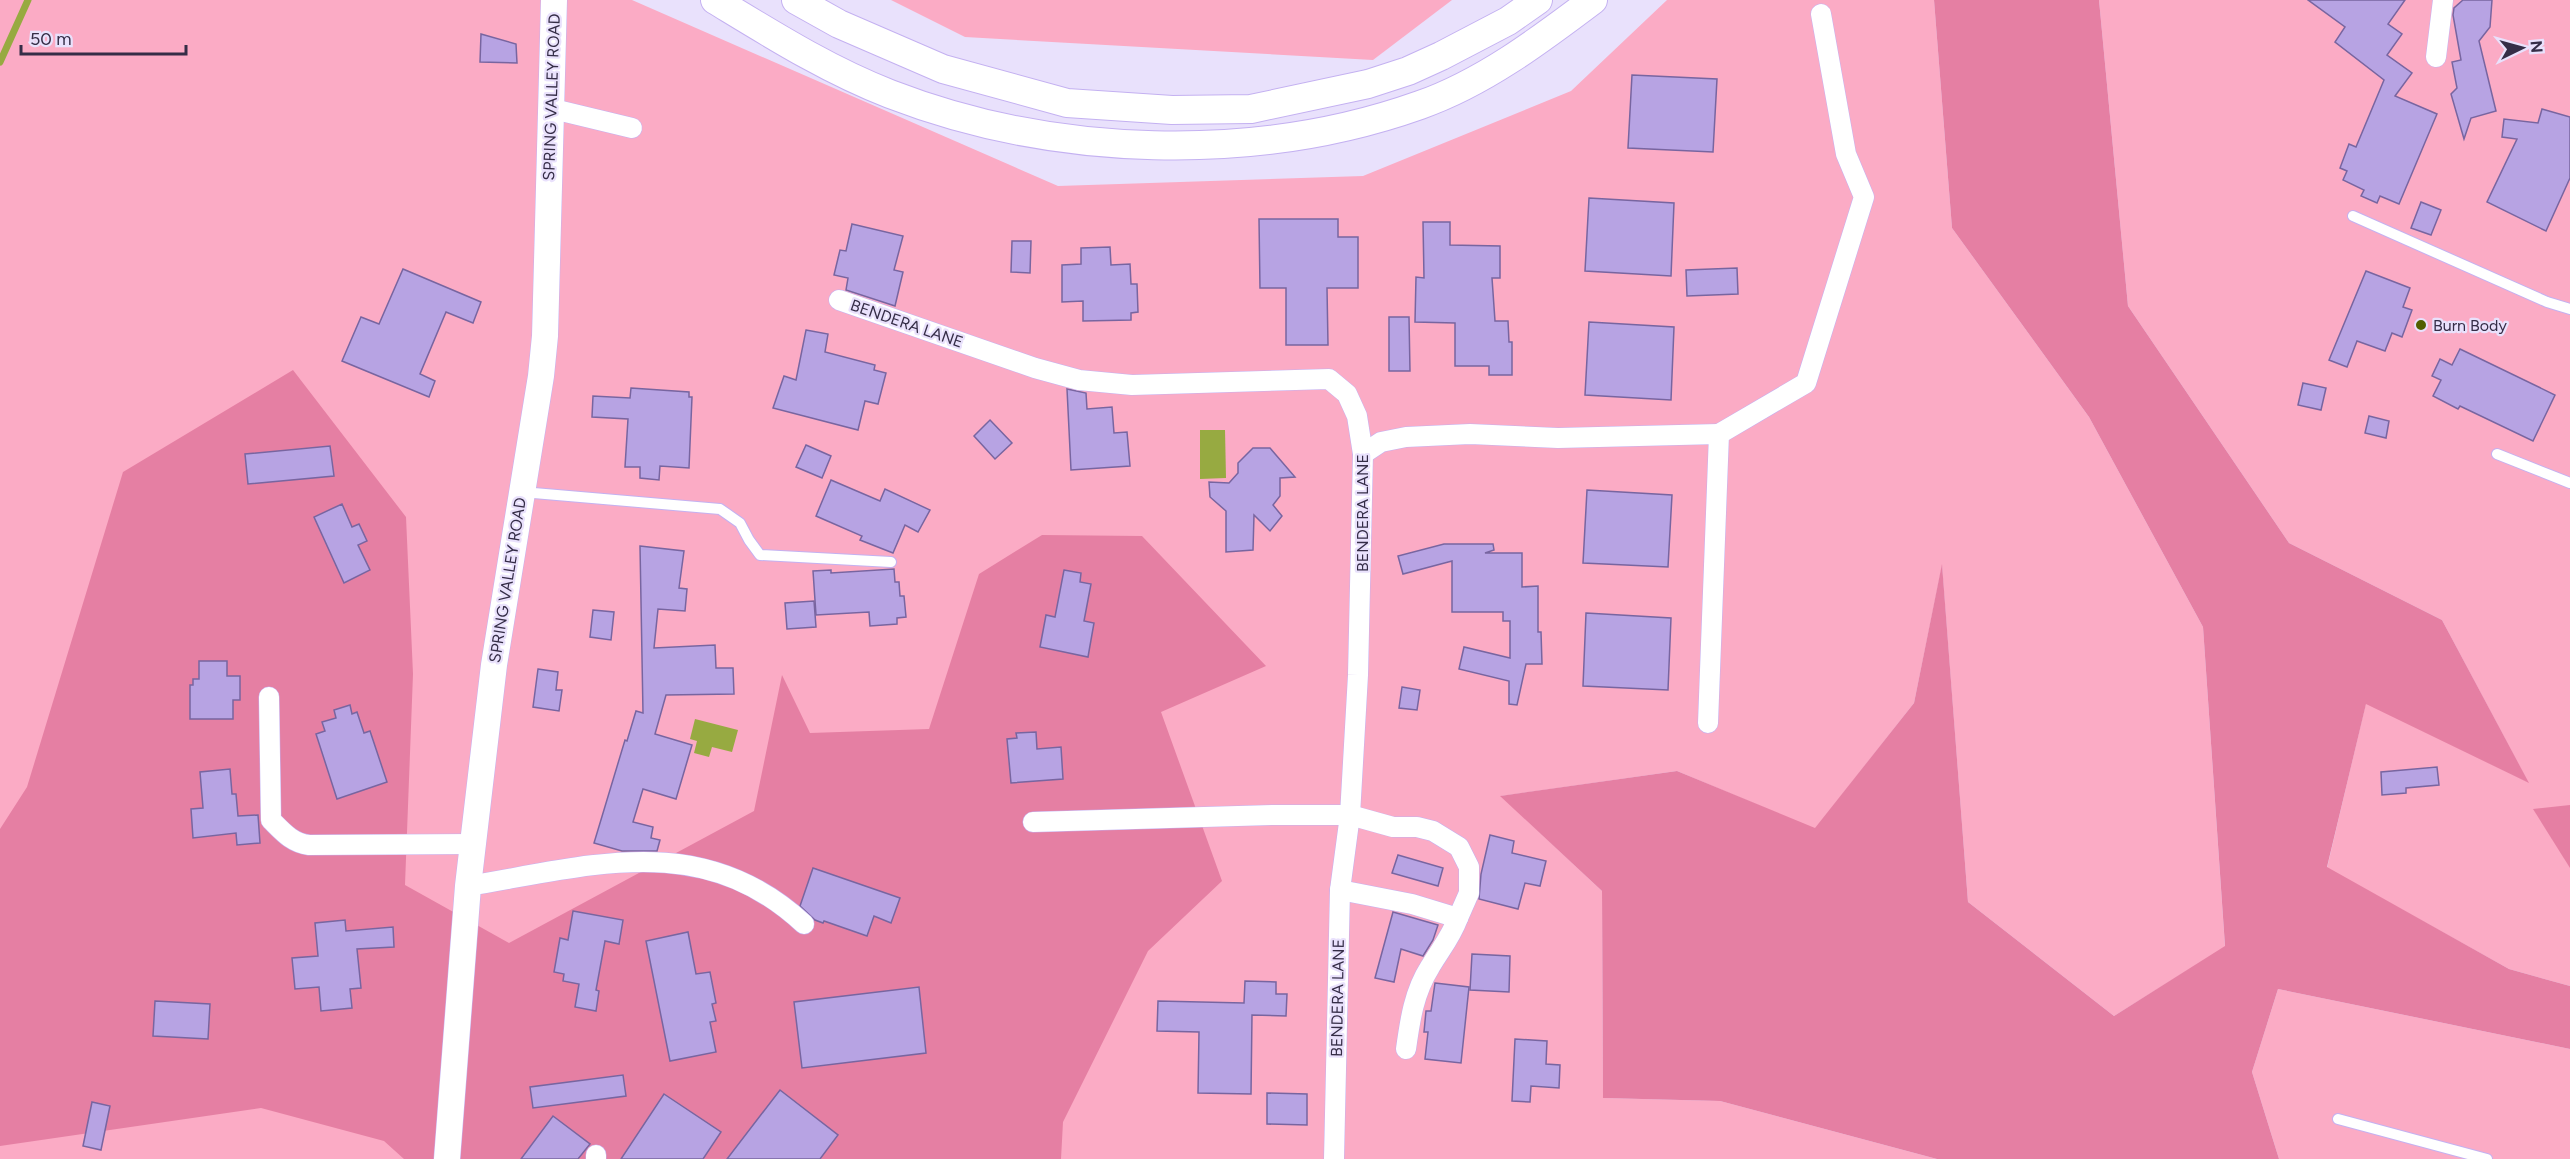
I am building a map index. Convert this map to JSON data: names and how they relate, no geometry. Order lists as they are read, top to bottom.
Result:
{
  "streets": {
    "street": ["SPRING VALLEY ROAD", "BENDERA LANE"]
  },
  "places": ["Burn Body"],
  "scale_bar": "50 m",
  "north": "right"
}
